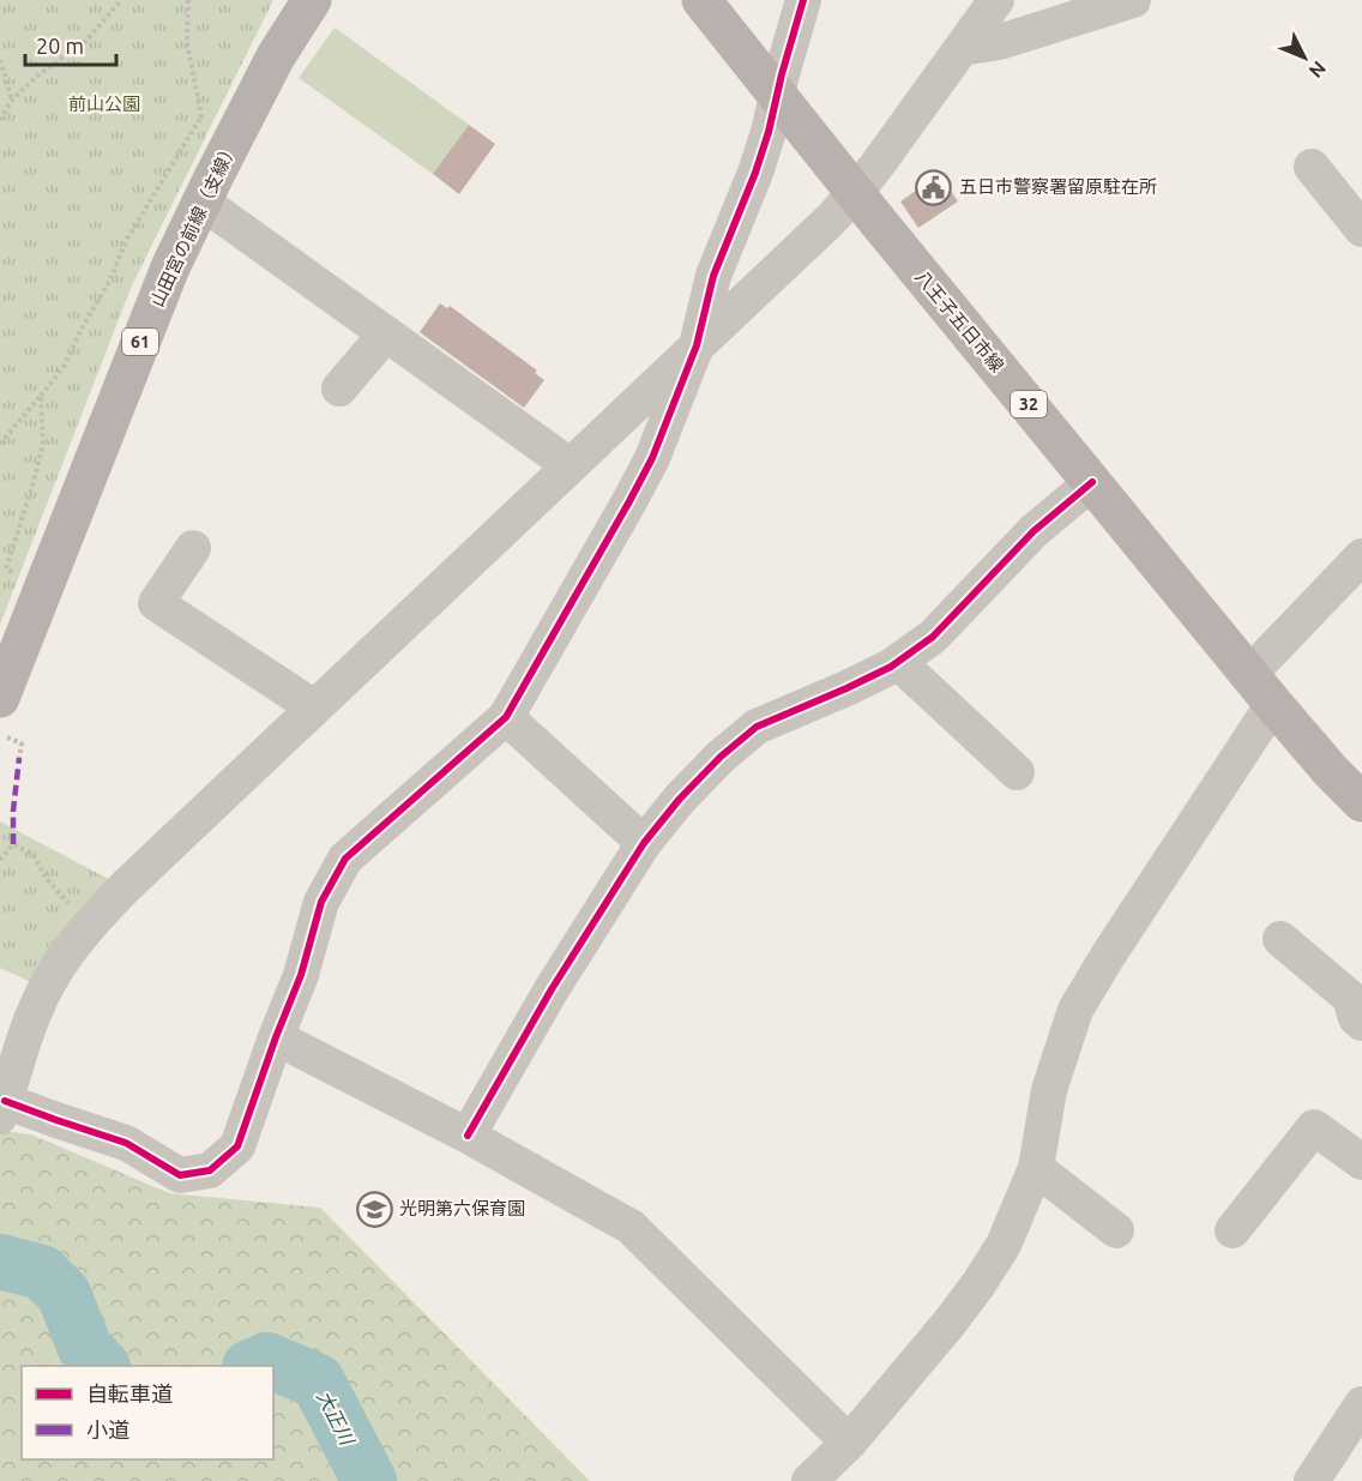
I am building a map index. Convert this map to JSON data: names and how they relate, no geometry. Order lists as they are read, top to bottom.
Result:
{
  "streets": {
    "main road": [
      "山田宮の前線（支線）",
      "八王子五日市線",
      "61",
      "32"
    ]
  },
  "water": ["大正川"],
  "parks": ["前山公園"],
  "places": {
    "public building": ["五日市警察署留原駐在所"],
    "school or university": ["光明第六保育園"]
  },
  "legend": ["自転車道", "小道"],
  "scale_bar": "20 m",
  "north": "bottom right"
}
